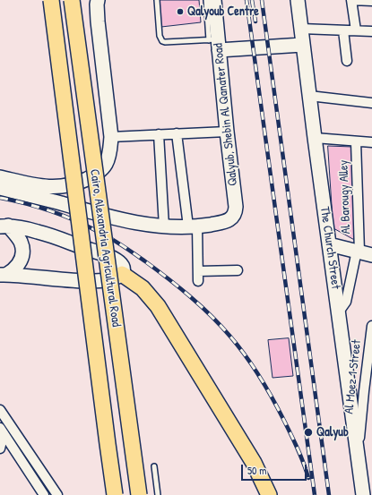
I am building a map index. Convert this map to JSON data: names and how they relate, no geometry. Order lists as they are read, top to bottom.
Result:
{
  "streets": {
    "highway": ["Cairo, Alexandria Agricultural Road"],
    "main road": ["Qalyub, Shebin Al Qanater Road", "The Church Street"],
    "street": ["Al Barougy Alley", "Al Moez 1 Street"]
  },
  "crossings": [
    ["Al Barougy Alley", "The Church Street"],
    ["The Church Street", "Al Moez 1 Street"]
  ],
  "places": ["Qalyoub Centre", "Qalyub"],
  "scale_bar": "50 m"
}
